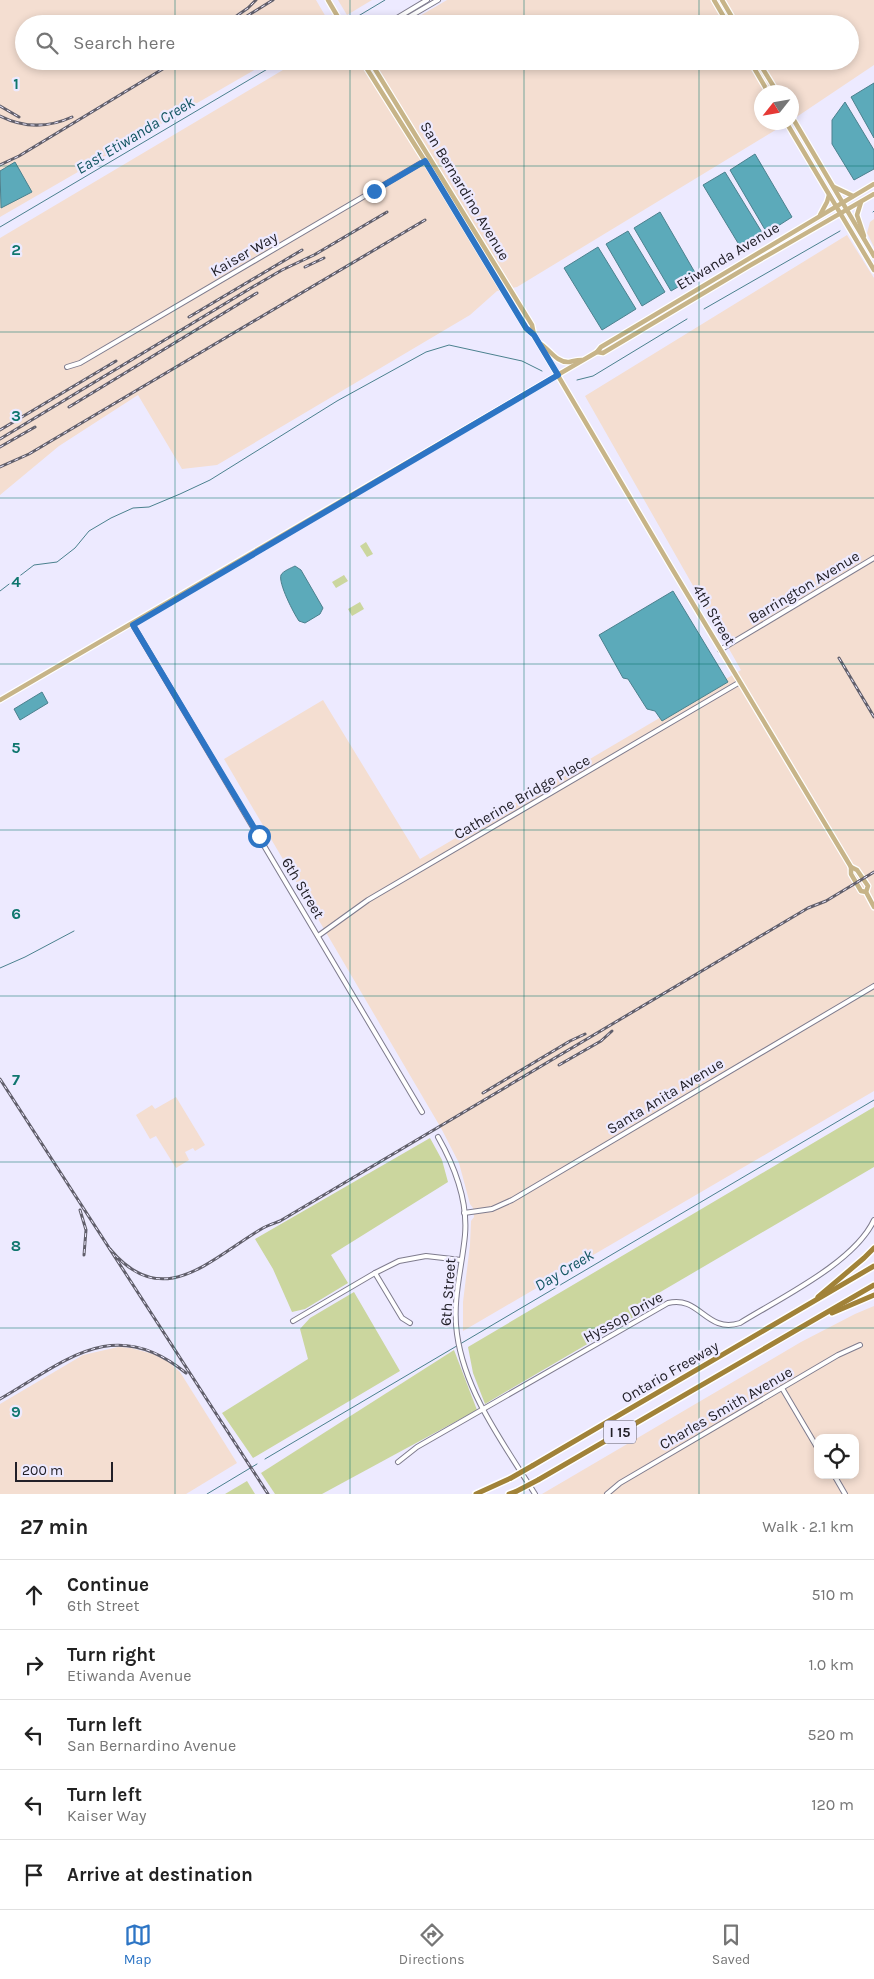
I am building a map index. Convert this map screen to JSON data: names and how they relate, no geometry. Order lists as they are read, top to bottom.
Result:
{
  "streets": {
    "highway": ["Ontario Freeway", "I 15"],
    "main road": ["San Bernardino Avenue", "Etiwanda Avenue", "4th Street"],
    "street": [
      "Kaiser Way",
      "Barrington Avenue",
      "Catherine Bridge Place",
      "6th Street",
      "Santa Anita Avenue",
      "Hyssop Drive",
      "Charles Smith Avenue"
    ]
  },
  "crossings": [
    ["San Bernardino Avenue", "Kaiser Way"],
    ["San Bernardino Avenue", "Etiwanda Avenue"],
    ["San Bernardino Avenue", "4th Street"],
    ["Etiwanda Avenue", "4th Street"],
    ["Etiwanda Avenue", "6th Street"],
    ["Barrington Avenue", "4th Street"],
    ["4th Street", "Catherine Bridge Place"],
    ["Catherine Bridge Place", "6th Street"],
    ["6th Street", "Santa Anita Avenue"],
    ["6th Street", "Hyssop Drive"]
  ],
  "water": ["East Etiwanda Creek", "Day Creek"],
  "scale_bar": "200 m",
  "north": "bottom left",
  "page": {
    "search": "Search here",
    "scale": "200 m",
    "heading": ["27 min", "Walk · 2.1 km"],
    "list": [
      ["Continue", "6th Street", "510 m"],
      ["Turn right", "Etiwanda Avenue", "1.0 km"],
      ["Turn left", "San Bernardino Avenue", "520 m"],
      ["Turn left", "Kaiser Way", "120 m"],
      "Arrive at destination"
    ],
    "nav": ["Map", "Directions", "Saved"]
  },
  "grid": {
    "rows": [
      "1",
      "2",
      "3",
      "4",
      "5",
      "6",
      "7",
      "8",
      "9"
    ]
  }
}
